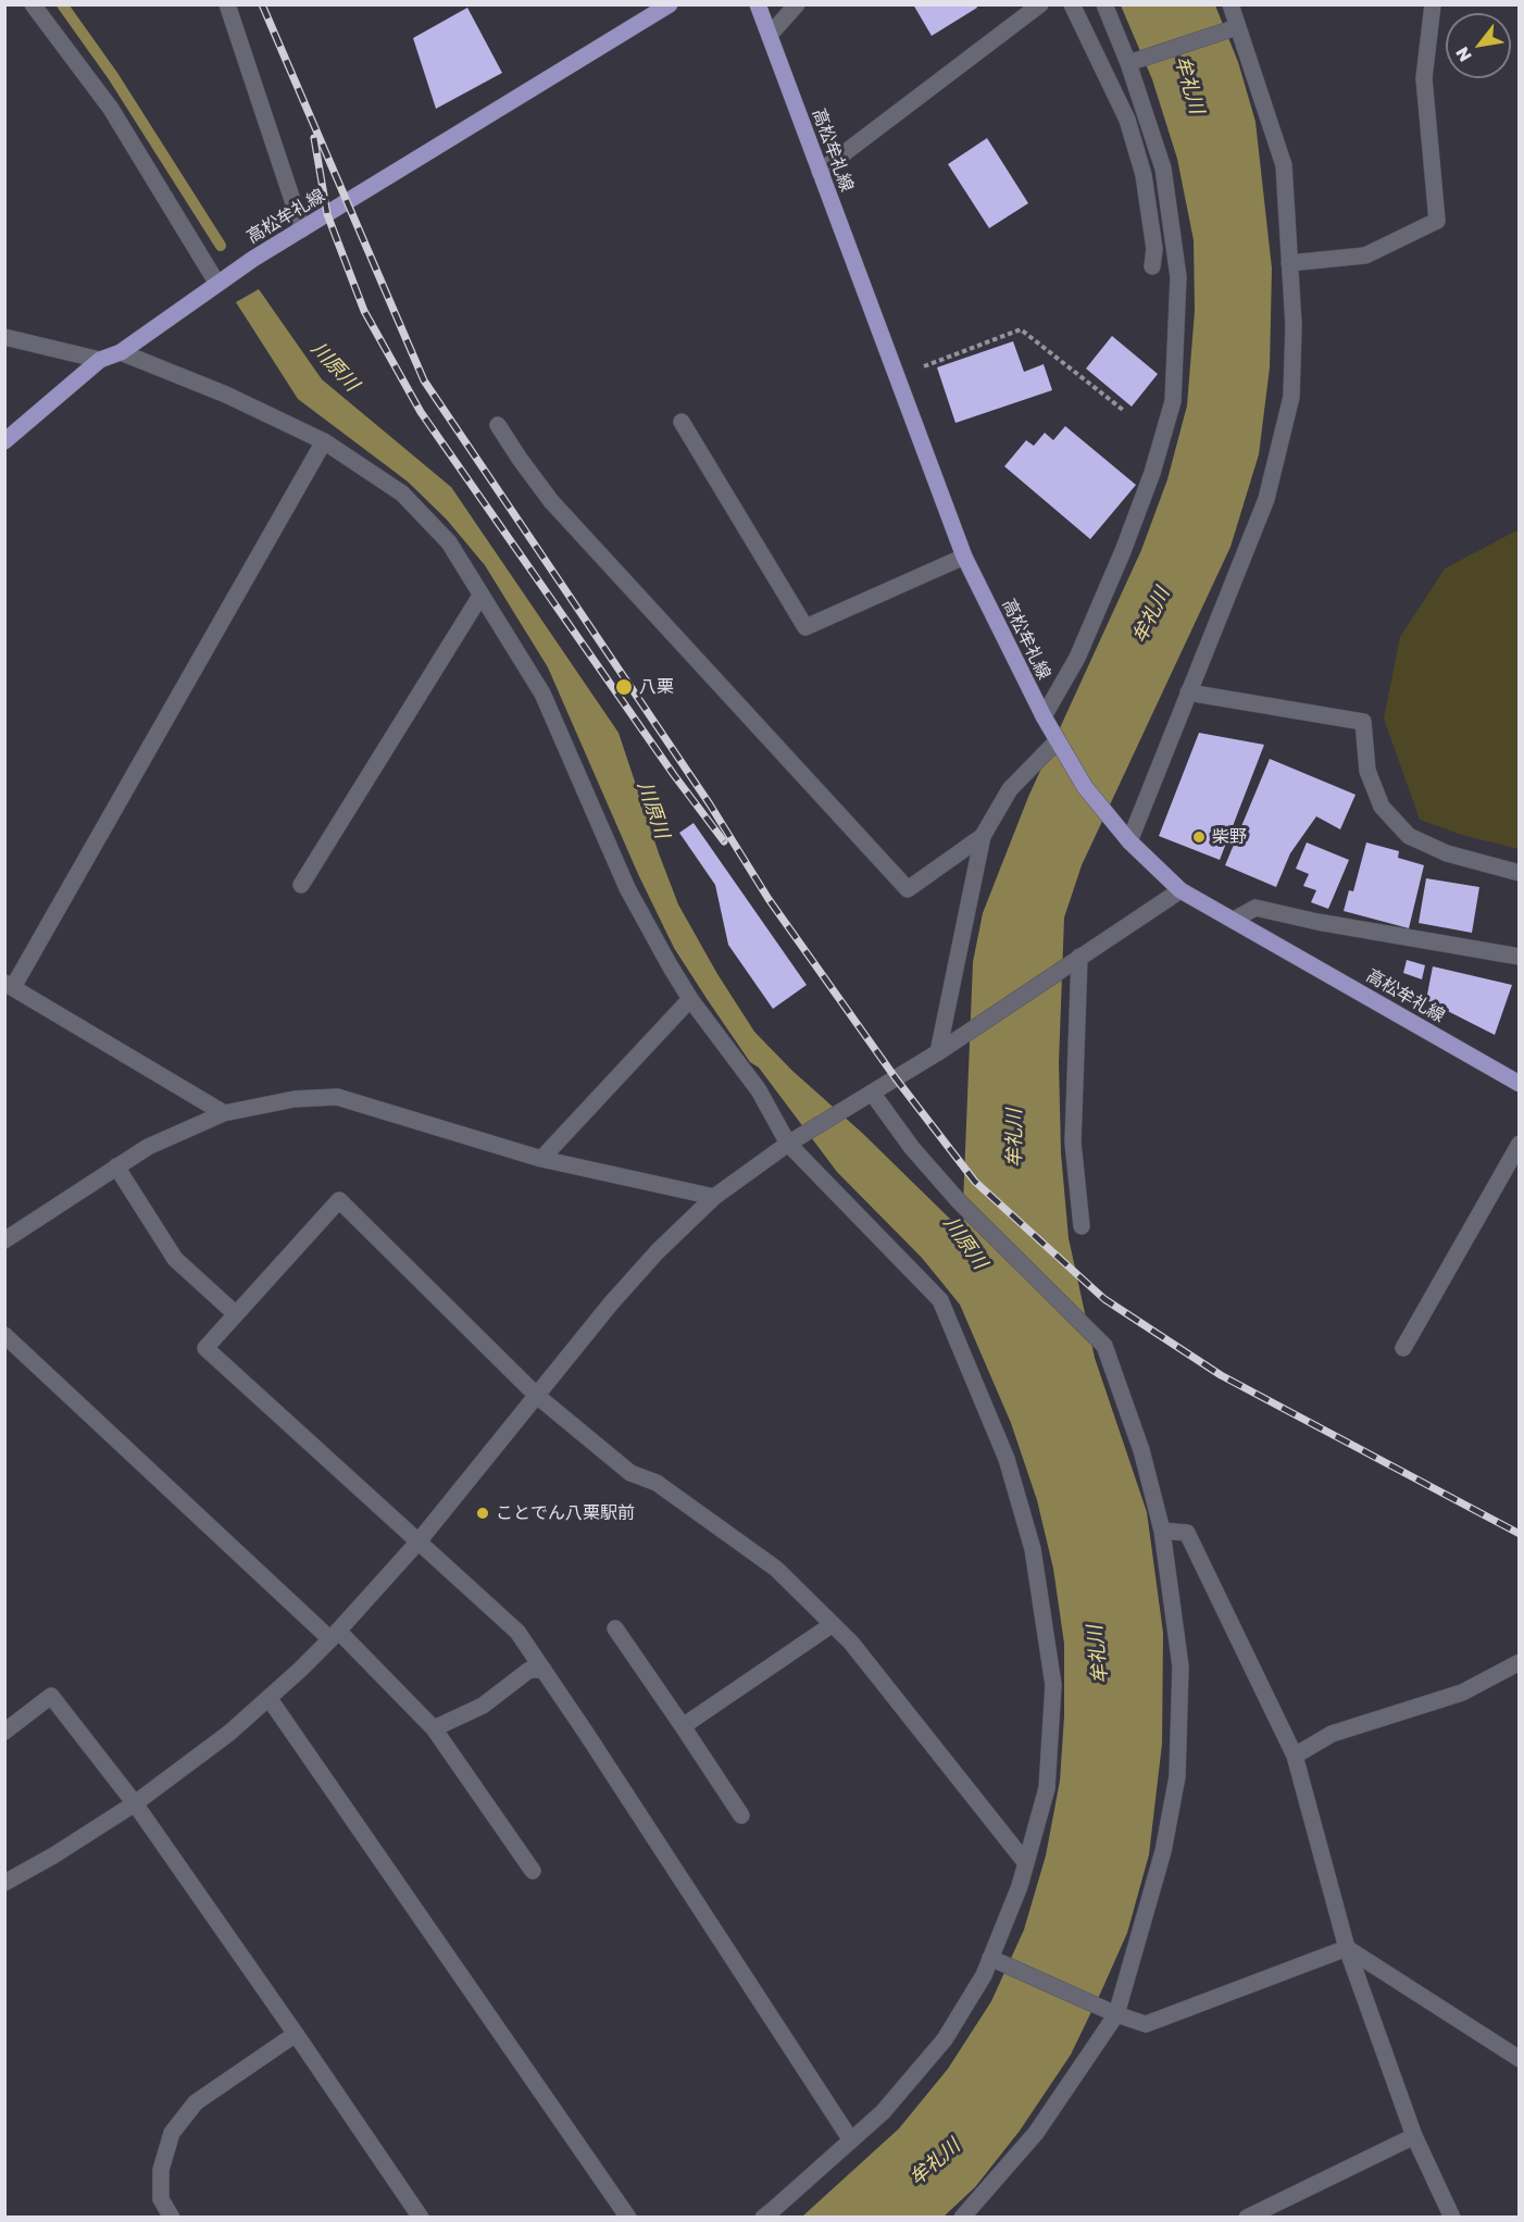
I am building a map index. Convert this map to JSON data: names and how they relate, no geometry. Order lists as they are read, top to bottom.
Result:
{
  "streets": {
    "main road": ["高松牟礼線"]
  },
  "water": ["牟礼川", "川原川"],
  "places": ["八栗", "柴野", "ことでん八栗駅前"],
  "north": "bottom left"
}
